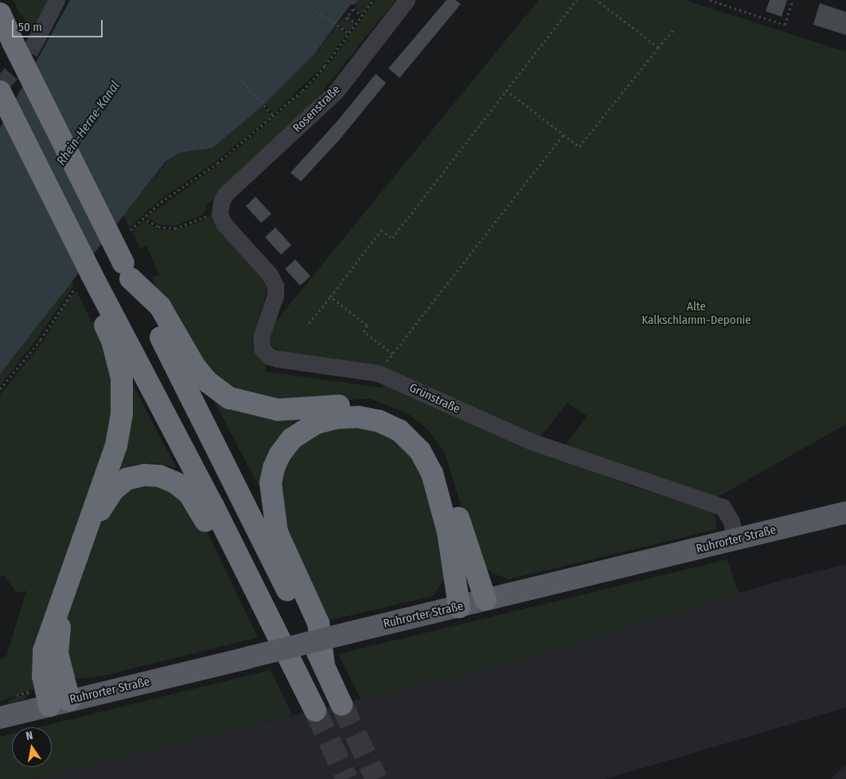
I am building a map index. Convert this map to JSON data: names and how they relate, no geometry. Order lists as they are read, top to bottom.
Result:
{
  "streets": {
    "main road": ["Ruhrorter Straße"],
    "street": ["Rosenstraße", "Grünstraße"]
  },
  "crossings": [
    ["Rosenstraße", "Grünstraße"],
    ["Grünstraße", "Ruhrorter Straße"]
  ],
  "water": ["Rhein-Herne-Kanal"],
  "parks": ["Alte Kalkschlamm-Deponie"],
  "scale_bar": "50 m",
  "north": "top"
}
